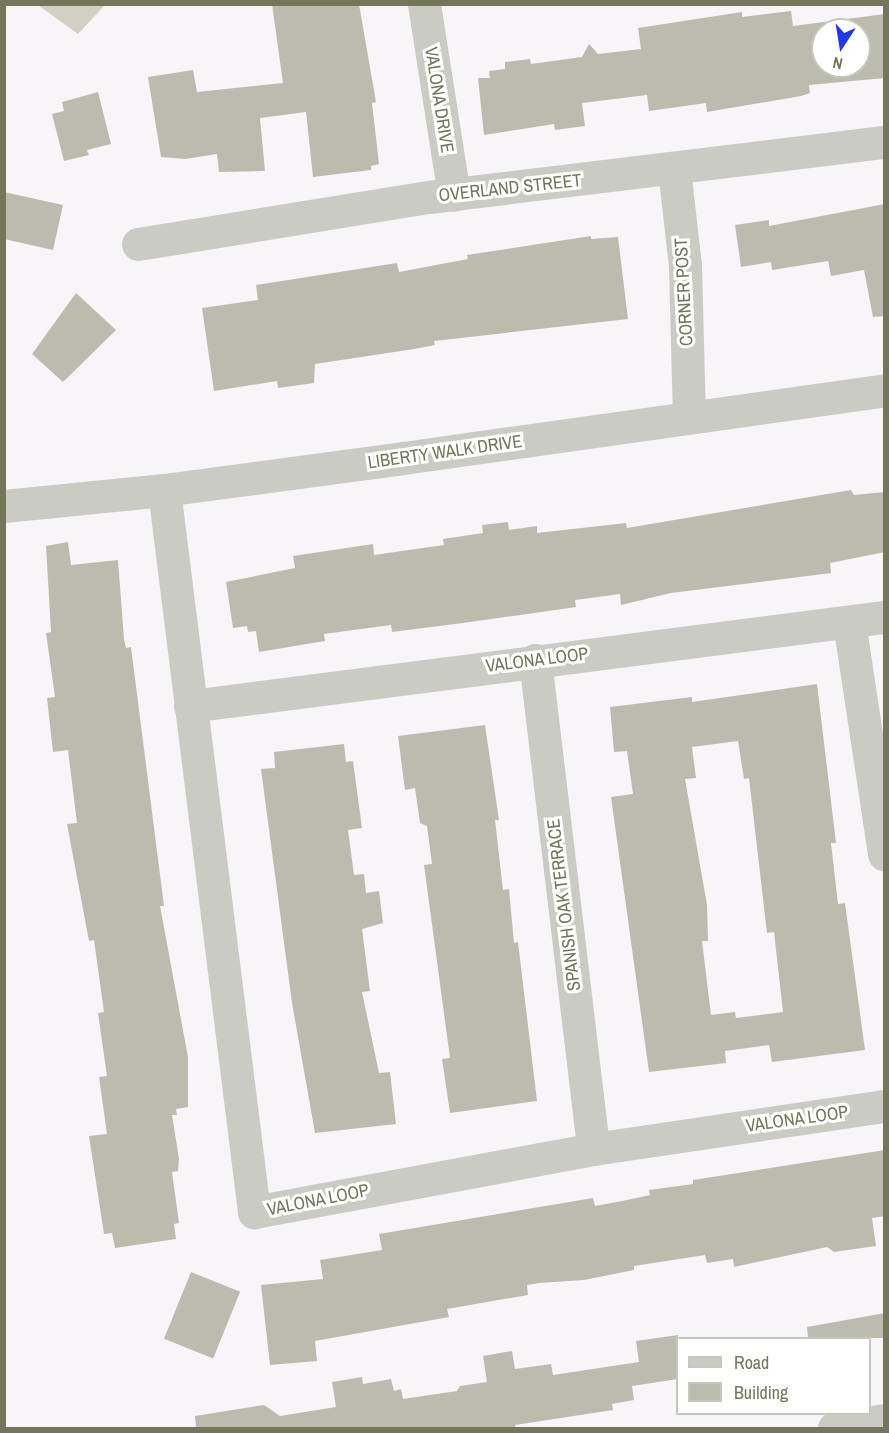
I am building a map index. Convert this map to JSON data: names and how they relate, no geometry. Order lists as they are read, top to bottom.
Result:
{
  "streets": {
    "street": [
      "VALONA DRIVE",
      "OVERLAND STREET",
      "CORNER POST",
      "LIBERTY WALK DRIVE",
      "VALONA LOOP",
      "SPANISH OAK TERRACE"
    ]
  },
  "crossings": [
    ["VALONA DRIVE", "OVERLAND STREET"],
    ["OVERLAND STREET", "CORNER POST"],
    ["CORNER POST", "LIBERTY WALK DRIVE"],
    ["LIBERTY WALK DRIVE", "VALONA LOOP"],
    ["VALONA LOOP", "SPANISH OAK TERRACE"]
  ],
  "legend": ["Road", "Building"],
  "north": "bottom"
}
